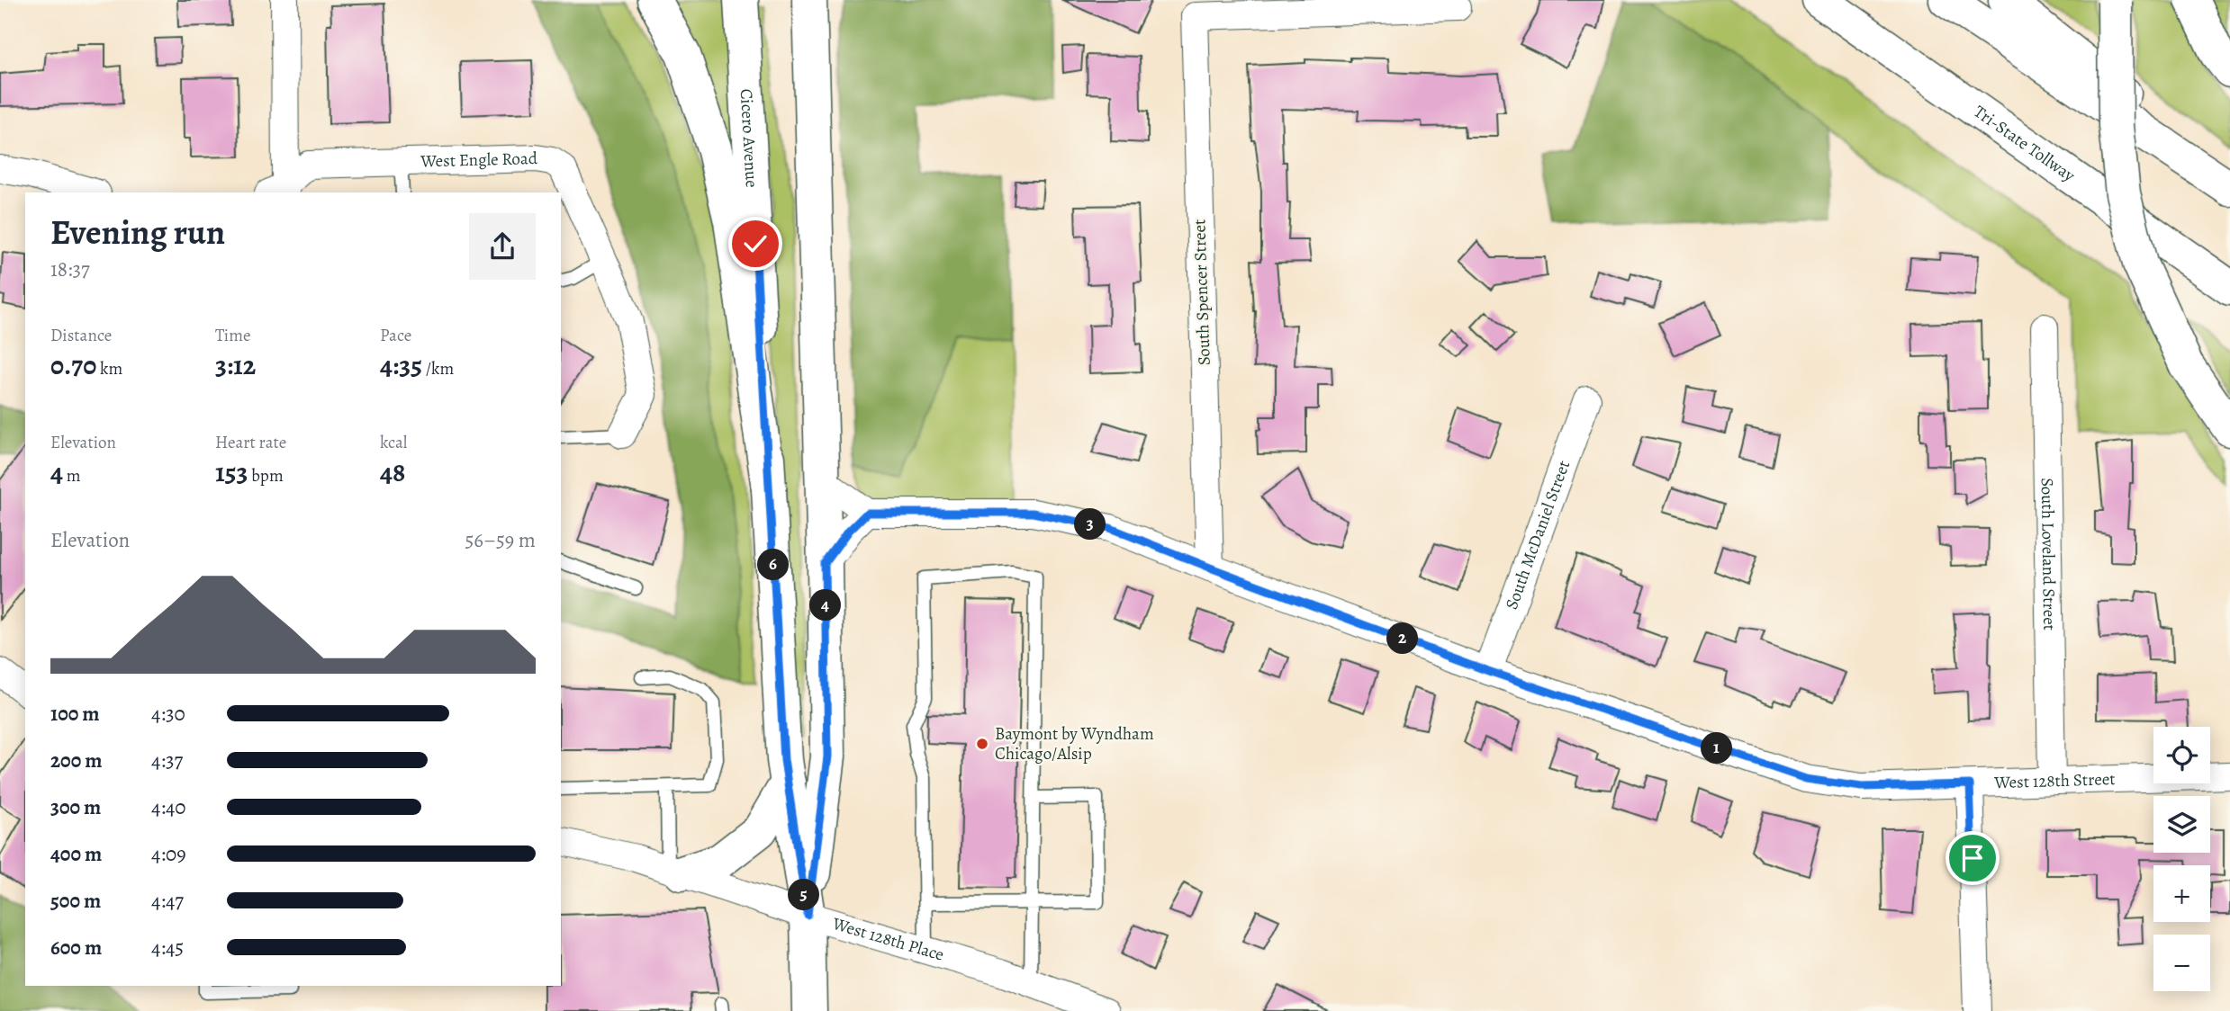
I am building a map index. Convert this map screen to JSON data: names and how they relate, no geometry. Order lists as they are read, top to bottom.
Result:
{
  "streets": {
    "main road": ["Cicero Avenue", "Tri-State Tollway"],
    "street": [
      "West Engle Road",
      "South Spencer Street",
      "South McDaniel Street",
      "South Loveland Street",
      "West 128th Street",
      "West 128th Place"
    ]
  },
  "crossings": [
    ["Cicero Avenue", "West 128th Place"],
    ["South Spencer Street", "West 128th Street"],
    ["South McDaniel Street", "West 128th Street"],
    ["South Loveland Street", "West 128th Street"]
  ],
  "places": ["Baymont by Wyndham Chicago/Alsip"],
  "page": {
    "heading": ["Evening run", "18:37"],
    "stats": [
      ["Distance", "0.70 km"],
      ["Time", "3:12"],
      ["Pace", "4:35 /km"],
      ["Elevation", "4 m"],
      ["Heart rate", "153 bpm"],
      ["kcal", "48"]
    ],
    "pins": [
      "3",
      "6",
      "4",
      "2",
      "1",
      "5"
    ],
    "chart": ["Elevation", "56–59 m"],
    "list": [
      {
        "name": "100 m",
        "note": "4:30"
      },
      {
        "name": "200 m",
        "note": "4:37"
      },
      {
        "name": "300 m",
        "note": "4:40"
      },
      {
        "name": "400 m",
        "note": "4:09"
      },
      {
        "name": "500 m",
        "note": "4:47"
      },
      {
        "name": "600 m",
        "note": "4:45"
      }
    ],
    "map_buttons": ["+", "−"]
  }
}
